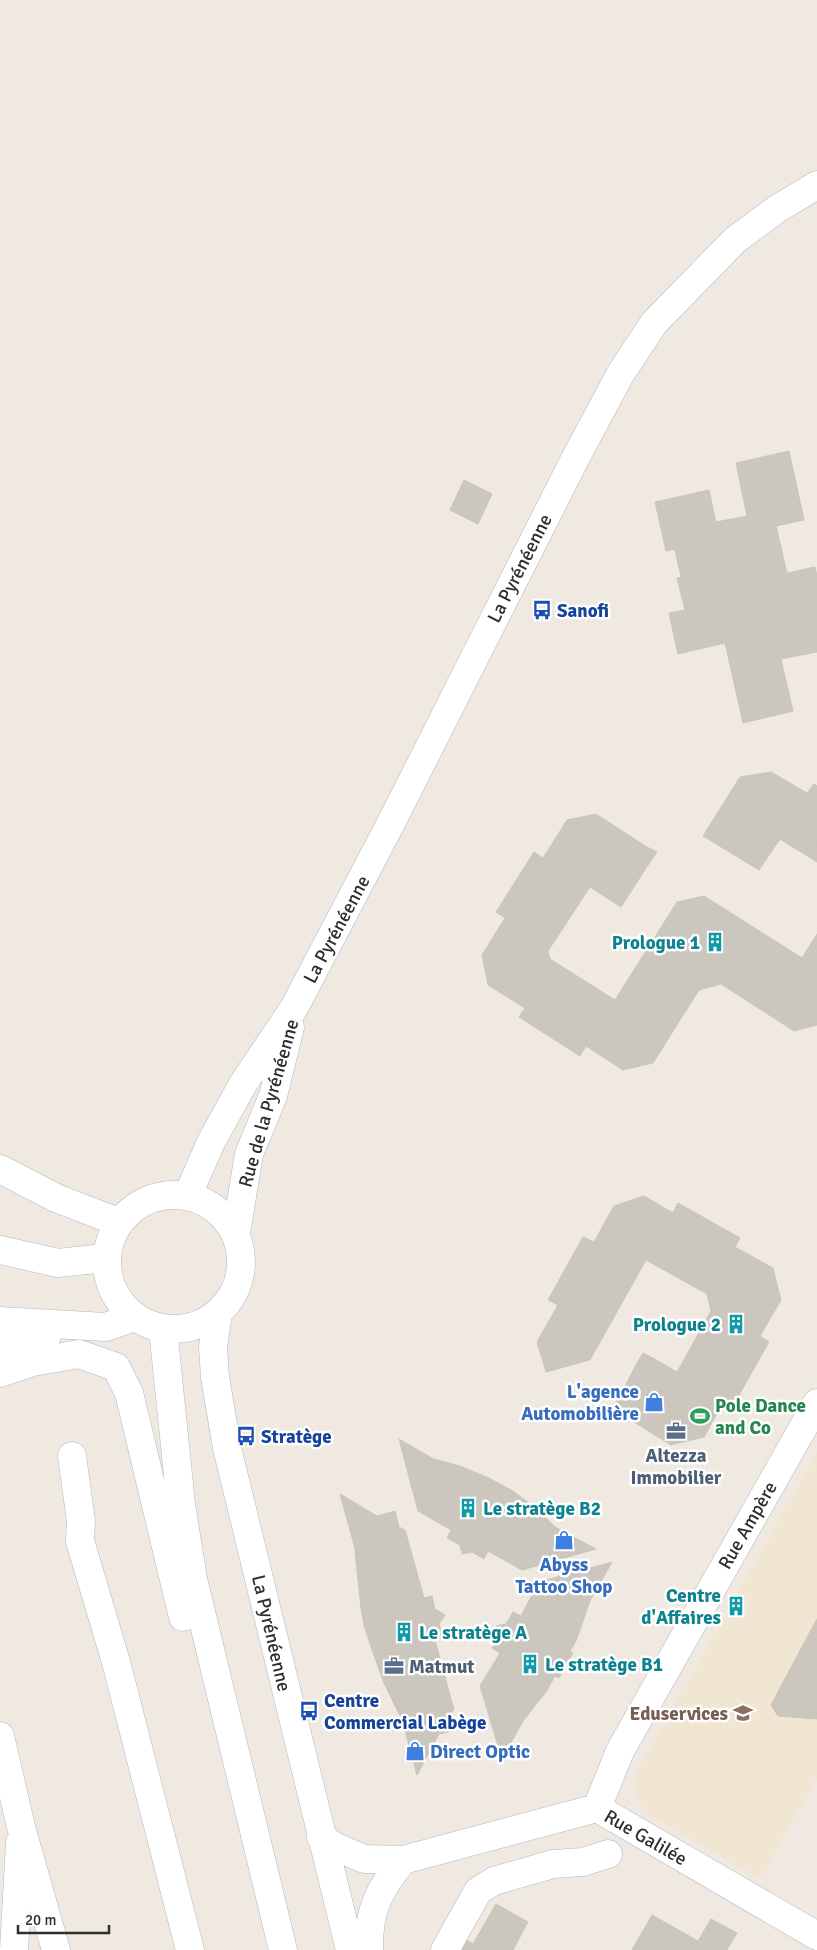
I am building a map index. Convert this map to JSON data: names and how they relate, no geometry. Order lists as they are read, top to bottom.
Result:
{
  "streets": {
    "street": [
      "La Pyrénéenne",
      "Rue de la Pyrénéenne",
      "Rue Ampère",
      "Rue Galilée"
    ]
  },
  "crossings": [
    ["La Pyrénéenne", "Rue de la Pyrénéenne"],
    ["La Pyrénéenne", "Rue Galilée"],
    ["Rue Ampère", "Rue Galilée"]
  ],
  "places": {
    "bus stop": ["Sanofi", "Stratège", "Centre Commercial Labège"],
    "building": [
      "Prologue 1",
      "Prologue 2",
      "Le stratège B2",
      "Centre d'Affaires",
      "Le stratège A",
      "Le stratège B1"
    ],
    "shop": ["L'agence Automobilière", "Abyss Tattoo Shop", "Direct Optic"],
    "sports": ["Pole Dance and Co"],
    "office": ["Altezza Immobilier", "Matmut"],
    "school or university": ["Eduservices"]
  },
  "scale_bar": "20 m"
}
